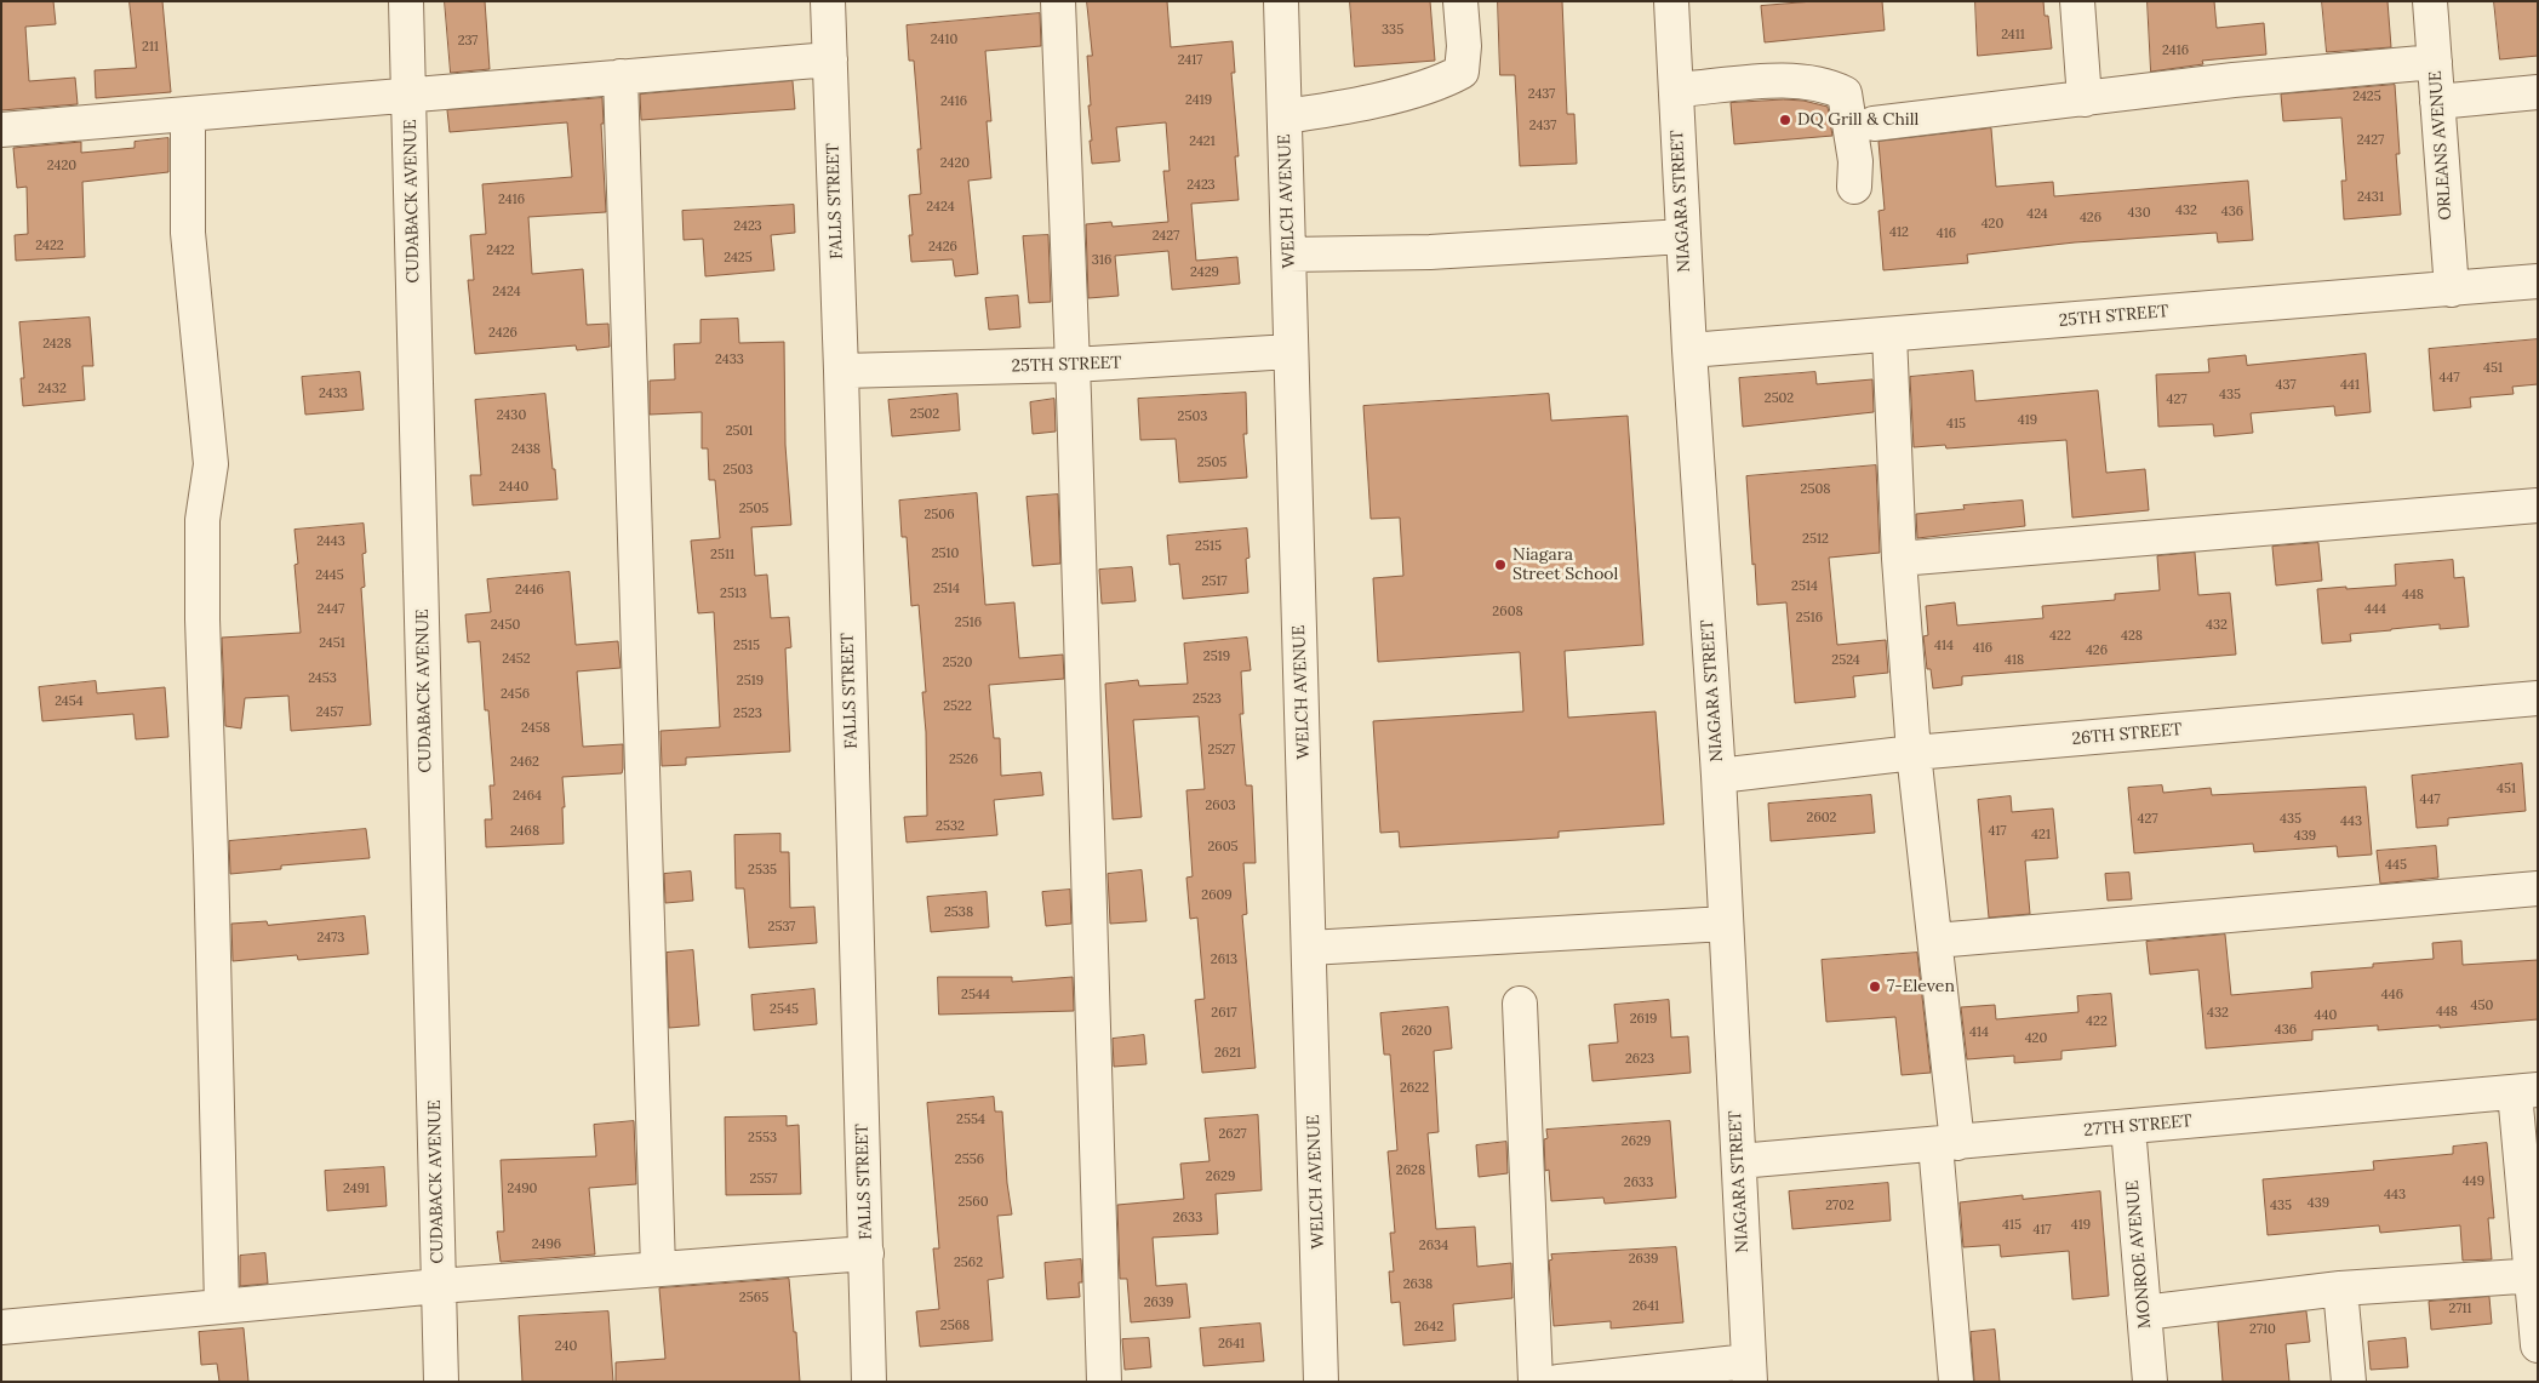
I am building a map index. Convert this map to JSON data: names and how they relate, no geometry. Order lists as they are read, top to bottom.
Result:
{
  "streets": {
    "street": [
      "ORLEANS AVENUE",
      "CUDABACK AVENUE",
      "FALLS STREET",
      "WELCH AVENUE",
      "NIAGARA STREET",
      "25TH STREET",
      "26TH STREET",
      "27TH STREET",
      "MONROE AVENUE"
    ]
  },
  "crossings": [
    ["ORLEANS AVENUE", "25TH STREET"],
    ["FALLS STREET", "25TH STREET"],
    ["WELCH AVENUE", "25TH STREET"],
    ["NIAGARA STREET", "25TH STREET"],
    ["NIAGARA STREET", "26TH STREET"],
    ["NIAGARA STREET", "27TH STREET"],
    ["27TH STREET", "MONROE AVENUE"]
  ],
  "places": ["DQ Grill & Chill", "Niagara Street School", "7-Eleven"],
  "house_numbers": [
    "335",
    "2411",
    "2410",
    "237",
    "211",
    "2416",
    "2417",
    "2437",
    "2425",
    "2419",
    "2416",
    "2437",
    "2427",
    "2421",
    "2420",
    "2420",
    "2423",
    "2431",
    "2416",
    "2424",
    "432",
    "436",
    "430",
    "424",
    "426",
    "420",
    "2423",
    "412",
    "416",
    "2427",
    "2422",
    "2426",
    "2422",
    "2425",
    "316",
    "2429",
    "2424",
    "2426",
    "2428",
    "2433",
    "451",
    "447",
    "437",
    "441",
    "2432",
    "2433",
    "435",
    "2502",
    "427",
    "2502",
    "2430",
    "2503",
    "419",
    "415",
    "2501",
    "2438",
    "2505",
    "2503",
    "2440",
    "2508",
    "2505",
    "2506",
    "2512",
    "2443",
    "2515",
    "2510",
    "2511",
    "2445",
    "2517",
    "2514",
    "2514",
    "2446",
    "2513",
    "448",
    "2447",
    "444",
    "2608",
    "2516",
    "2516",
    "2450",
    "432",
    "422",
    "428",
    "2451",
    "2515",
    "414",
    "416",
    "426",
    "2519",
    "2452",
    "2524",
    "418",
    "2520",
    "2453",
    "2519",
    "2456",
    "2523",
    "2454",
    "2522",
    "2457",
    "2523",
    "2458",
    "2527",
    "2526",
    "2462",
    "451",
    "2464",
    "447",
    "2603",
    "2602",
    "427",
    "435",
    "443",
    "2532",
    "2468",
    "417",
    "421",
    "439",
    "2605",
    "445",
    "2535",
    "2609",
    "2538",
    "2537",
    "2473",
    "2613",
    "2544",
    "446",
    "450",
    "2545",
    "448",
    "2617",
    "432",
    "440",
    "2619",
    "422",
    "436",
    "2620",
    "414",
    "420",
    "2621",
    "2623",
    "2622",
    "2554",
    "2627",
    "2553",
    "2629",
    "2556",
    "2628",
    "2629",
    "2557",
    "449",
    "2633",
    "2491",
    "2490",
    "443",
    "2560",
    "439",
    "2702",
    "435",
    "2633",
    "415",
    "419",
    "417",
    "2496",
    "2634",
    "2639",
    "2562",
    "2638",
    "2565",
    "2639",
    "2641",
    "2711",
    "2568",
    "2642",
    "2710",
    "2641",
    "240"
  ]
}
